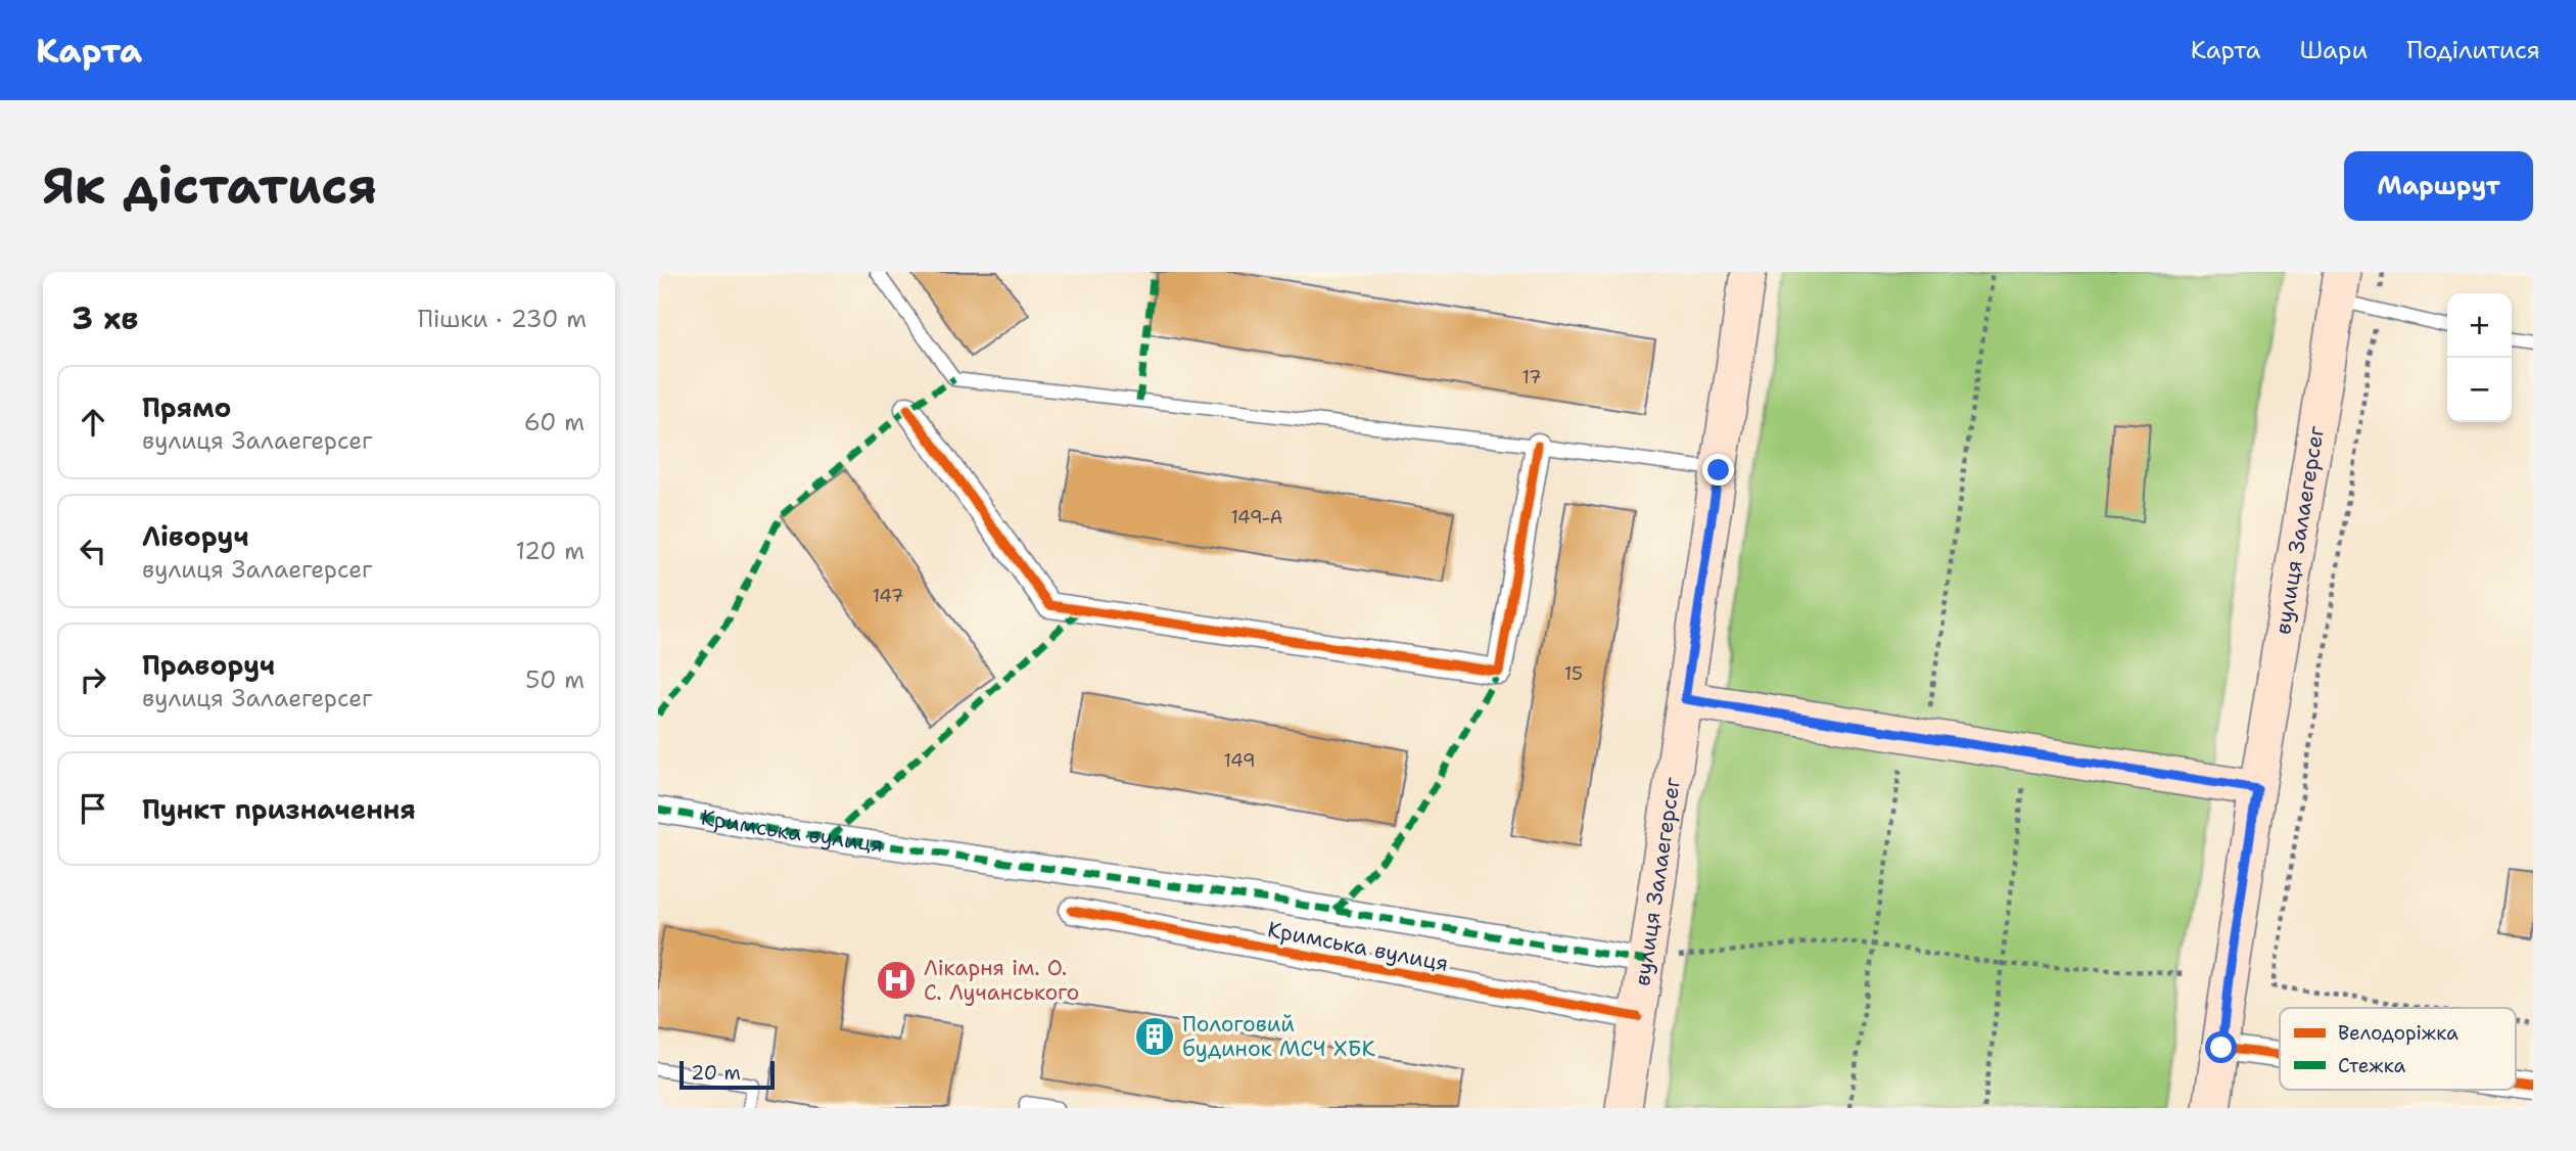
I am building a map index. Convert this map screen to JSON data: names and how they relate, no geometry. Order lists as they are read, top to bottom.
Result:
{
  "streets": {
    "main road": ["вулиця Залаегерсег"],
    "street": ["Кримська вулиця"]
  },
  "crossings": [
    ["вулиця Залаегерсег", "Кримська вулиця"]
  ],
  "places": {
    "hospital": ["Лікарня ім. О. С. Лучанського"],
    "building": ["Пологовий будинок МСЧ ХБК"]
  },
  "house_numbers": [
    "17",
    "149-А",
    "147",
    "15",
    "149"
  ],
  "legend": ["Велодоріжка", "Стежка"],
  "scale_bar": "20 m",
  "page": {
    "header": "Карта",
    "nav": ["Карта", "Шари", "Поділитися"],
    "buttons": "Маршрут",
    "title": "Як дістатися",
    "heading": ["3 хв", "Пішки · 230 m"],
    "map_buttons": ["+", "−"],
    "list": [
      ["Прямо", "вулиця Залаегерсег", "60 m"],
      ["Ліворуч", "вулиця Залаегерсег", "120 m"],
      ["Праворуч", "вулиця Залаегерсег", "50 m"],
      "Пункт призначення"
    ],
    "scale": "20 m"
  }
}
